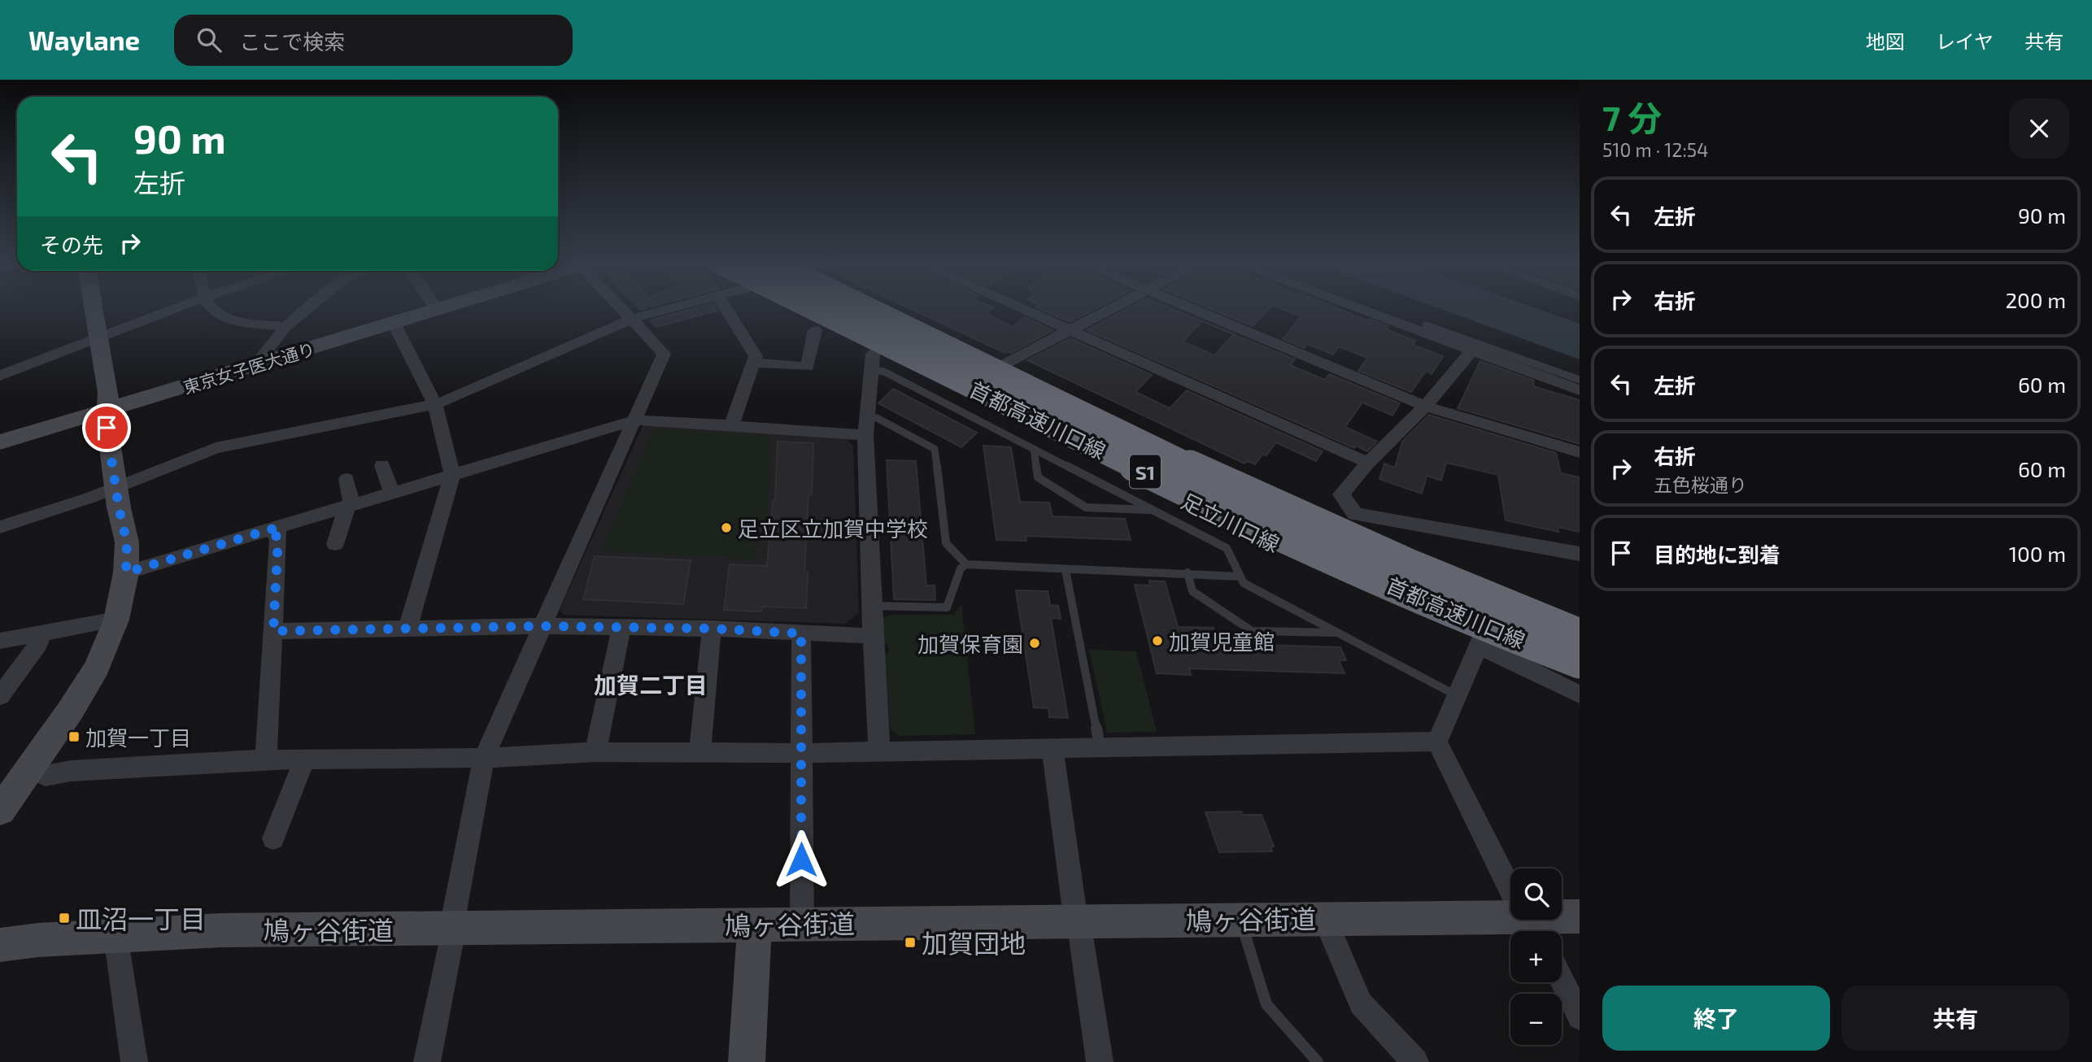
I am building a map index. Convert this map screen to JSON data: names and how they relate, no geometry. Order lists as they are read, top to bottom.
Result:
{
  "streets": {
    "highway": ["首都高速川口線", "S1"],
    "main road": ["東京女子医大通り", "足立川口線", "鳩ヶ谷街道"]
  },
  "districts": ["加賀二丁目"],
  "places": {
    "other": ["足立区立加賀中学校", "加賀児童館", "加賀保育園"],
    "transit": ["加賀一丁目", "皿沼一丁目", "加賀団地"]
  },
  "page": {
    "header": "Waylane",
    "search": "ここで検索",
    "nav": ["地図", "レイヤ", "共有"],
    "heading": ["7 分", "510 m · 12:54"],
    "turn": ["90 m", "左折"],
    "list": [
      {
        "name": "左折",
        "value": "90 m"
      },
      {
        "name": "右折",
        "value": "200 m"
      },
      {
        "name": "左折",
        "value": "60 m"
      },
      {
        "name": "右折",
        "note": "五色桜通り",
        "value": "60 m"
      },
      {
        "name": "目的地に到着",
        "value": "100 m"
      }
    ],
    "then": "その先",
    "map_buttons": ["+", "−"],
    "buttons": ["終了", "共有"]
  }
}
